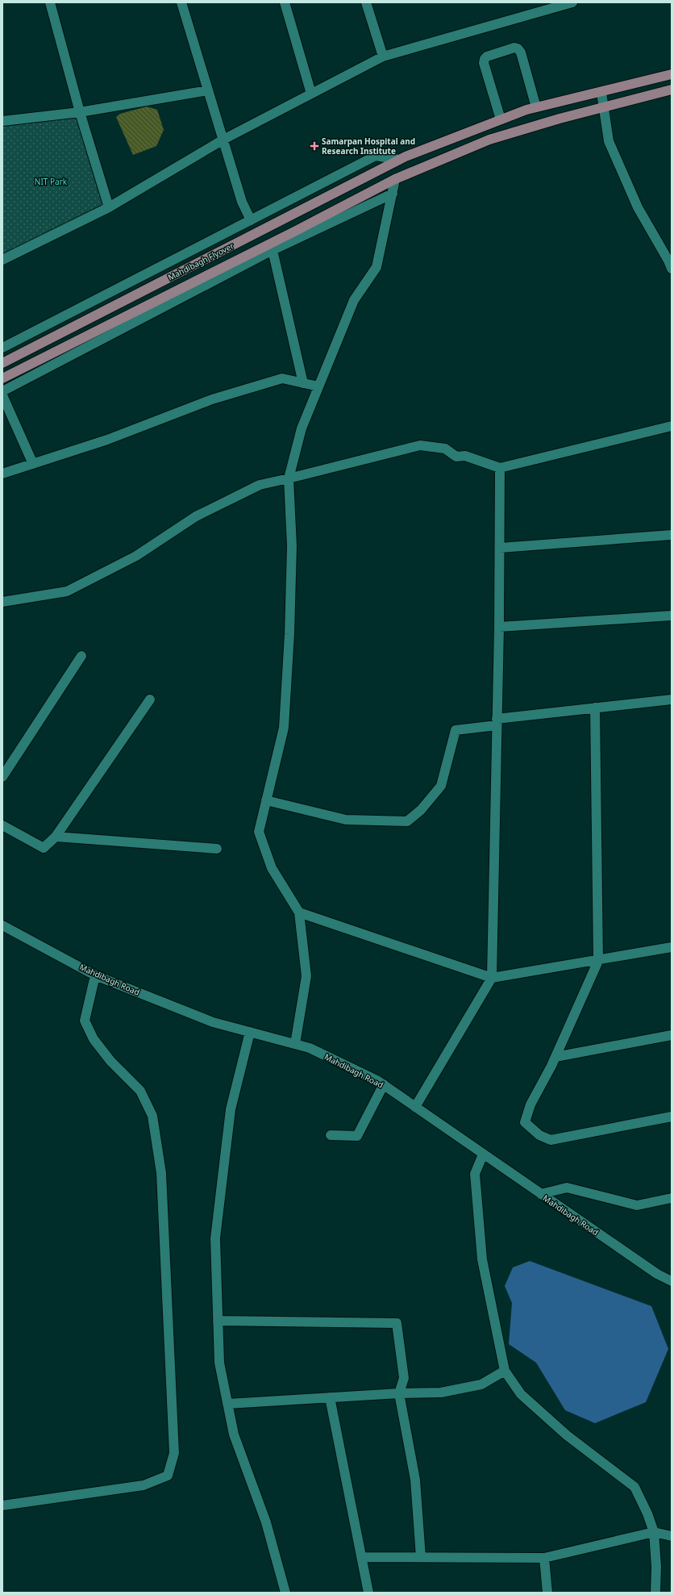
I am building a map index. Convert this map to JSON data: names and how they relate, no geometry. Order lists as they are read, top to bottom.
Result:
{
  "streets": {
    "main road": ["Mahdibagh Flyover"],
    "street": ["Mahdibagh Road"]
  },
  "parks": ["NIT Park"],
  "places": {
    "health": ["Samarpan Hospital and Research Institute"]
  }
}
